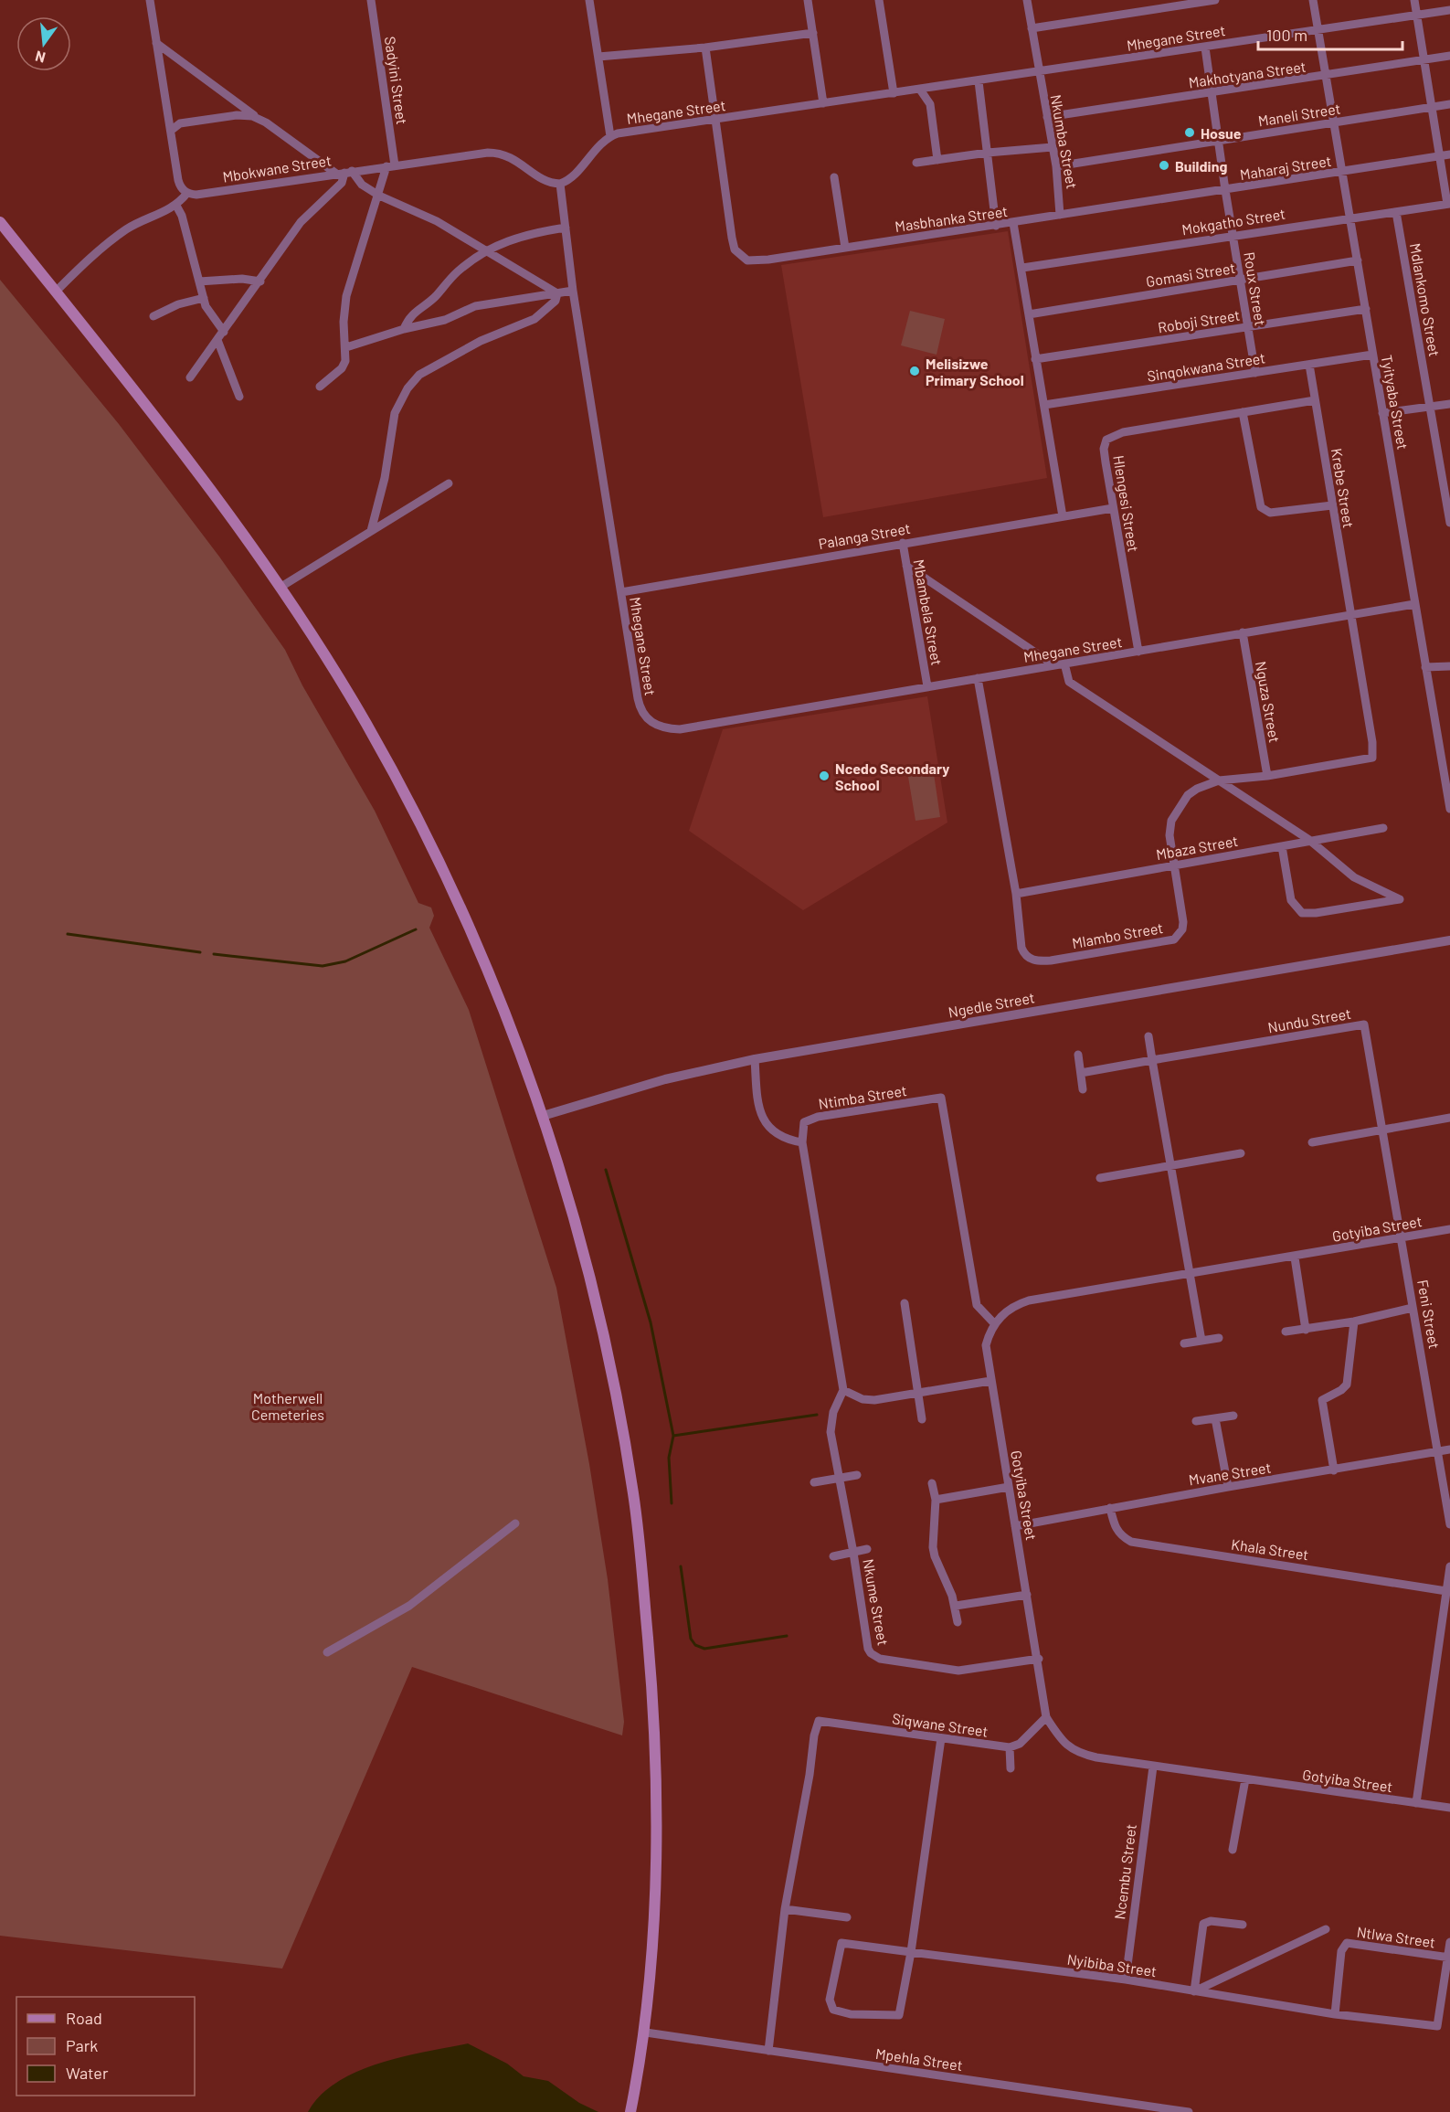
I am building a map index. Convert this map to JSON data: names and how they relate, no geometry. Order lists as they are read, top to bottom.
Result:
{
  "streets": {
    "street": [
      "Mhegane Street",
      "Makhotyana Street",
      "Sadyini Street",
      "Maneli Street",
      "Nkumba Street",
      "Maharaj Street",
      "Mbokwane Street",
      "Masbhanka Street",
      "Mokgatho Street",
      "Gomasi Street",
      "Roux Street",
      "Mdlankomo Street",
      "Roboji Street",
      "Sinqokwana Street",
      "Tyityaba Street",
      "Krebe Street",
      "Hlengesi Street",
      "Palanga Street",
      "Mbambela Street",
      "Nguza Street",
      "Mbaza Street",
      "Mlambo Street",
      "Ngedle Street",
      "Nundu Street",
      "Ntimba Street",
      "Gotyiba Street",
      "Feni Street",
      "Mvane Street",
      "Khala Street",
      "Nkume Street",
      "Siqwane Street",
      "Ncembu Street",
      "Ntlwa Street",
      "Nyibiba Street",
      "Mpehla Street"
    ]
  },
  "crossings": [
    ["Mhegane Street", "Nkumba Street"],
    ["Mhegane Street", "Mbokwane Street"],
    ["Mhegane Street", "Masbhanka Street"],
    ["Mhegane Street", "Roux Street"],
    ["Mhegane Street", "Tyityaba Street"],
    ["Mhegane Street", "Krebe Street"],
    ["Mhegane Street", "Hlengesi Street"],
    ["Mhegane Street", "Palanga Street"],
    ["Mhegane Street", "Mbambela Street"],
    ["Mhegane Street", "Nguza Street"],
    ["Mhegane Street", "Mlambo Street"],
    ["Makhotyana Street", "Nkumba Street"],
    ["Makhotyana Street", "Roux Street"],
    ["Makhotyana Street", "Tyityaba Street"],
    ["Sadyini Street", "Mbokwane Street"],
    ["Maneli Street", "Nkumba Street"],
    ["Maneli Street", "Roux Street"],
    ["Maneli Street", "Tyityaba Street"],
    ["Nkumba Street", "Maharaj Street"],
    ["Nkumba Street", "Masbhanka Street"],
    ["Maharaj Street", "Masbhanka Street"],
    ["Maharaj Street", "Roux Street"],
    ["Maharaj Street", "Tyityaba Street"],
    ["Mokgatho Street", "Roux Street"],
    ["Mokgatho Street", "Mdlankomo Street"],
    ["Mokgatho Street", "Tyityaba Street"],
    ["Gomasi Street", "Roux Street"],
    ["Gomasi Street", "Tyityaba Street"],
    ["Roux Street", "Roboji Street"],
    ["Roux Street", "Sinqokwana Street"],
    ["Roboji Street", "Tyityaba Street"],
    ["Sinqokwana Street", "Tyityaba Street"],
    ["Sinqokwana Street", "Krebe Street"],
    ["Krebe Street", "Hlengesi Street"],
    ["Krebe Street", "Mlambo Street"],
    ["Hlengesi Street", "Palanga Street"],
    ["Palanga Street", "Mbambela Street"],
    ["Nguza Street", "Mlambo Street"],
    ["Mbaza Street", "Mlambo Street"],
    ["Nundu Street", "Gotyiba Street"],
    ["Nundu Street", "Feni Street"],
    ["Ntimba Street", "Gotyiba Street"],
    ["Ntimba Street", "Nkume Street"],
    ["Gotyiba Street", "Feni Street"],
    ["Gotyiba Street", "Mvane Street"],
    ["Gotyiba Street", "Nkume Street"],
    ["Gotyiba Street", "Ncembu Street"],
    ["Feni Street", "Mvane Street"],
    ["Mvane Street", "Khala Street"],
    ["Ncembu Street", "Nyibiba Street"],
    ["Ntlwa Street", "Nyibiba Street"]
  ],
  "parks": ["Motherwell Cemeteries"],
  "places": [
    "Hosue",
    "Building",
    "Melisizwe Primary School",
    "Ncedo Secondary School"
  ],
  "legend": ["Road", "Park", "Water"],
  "scale_bar": "100 m",
  "north": "bottom"
}
